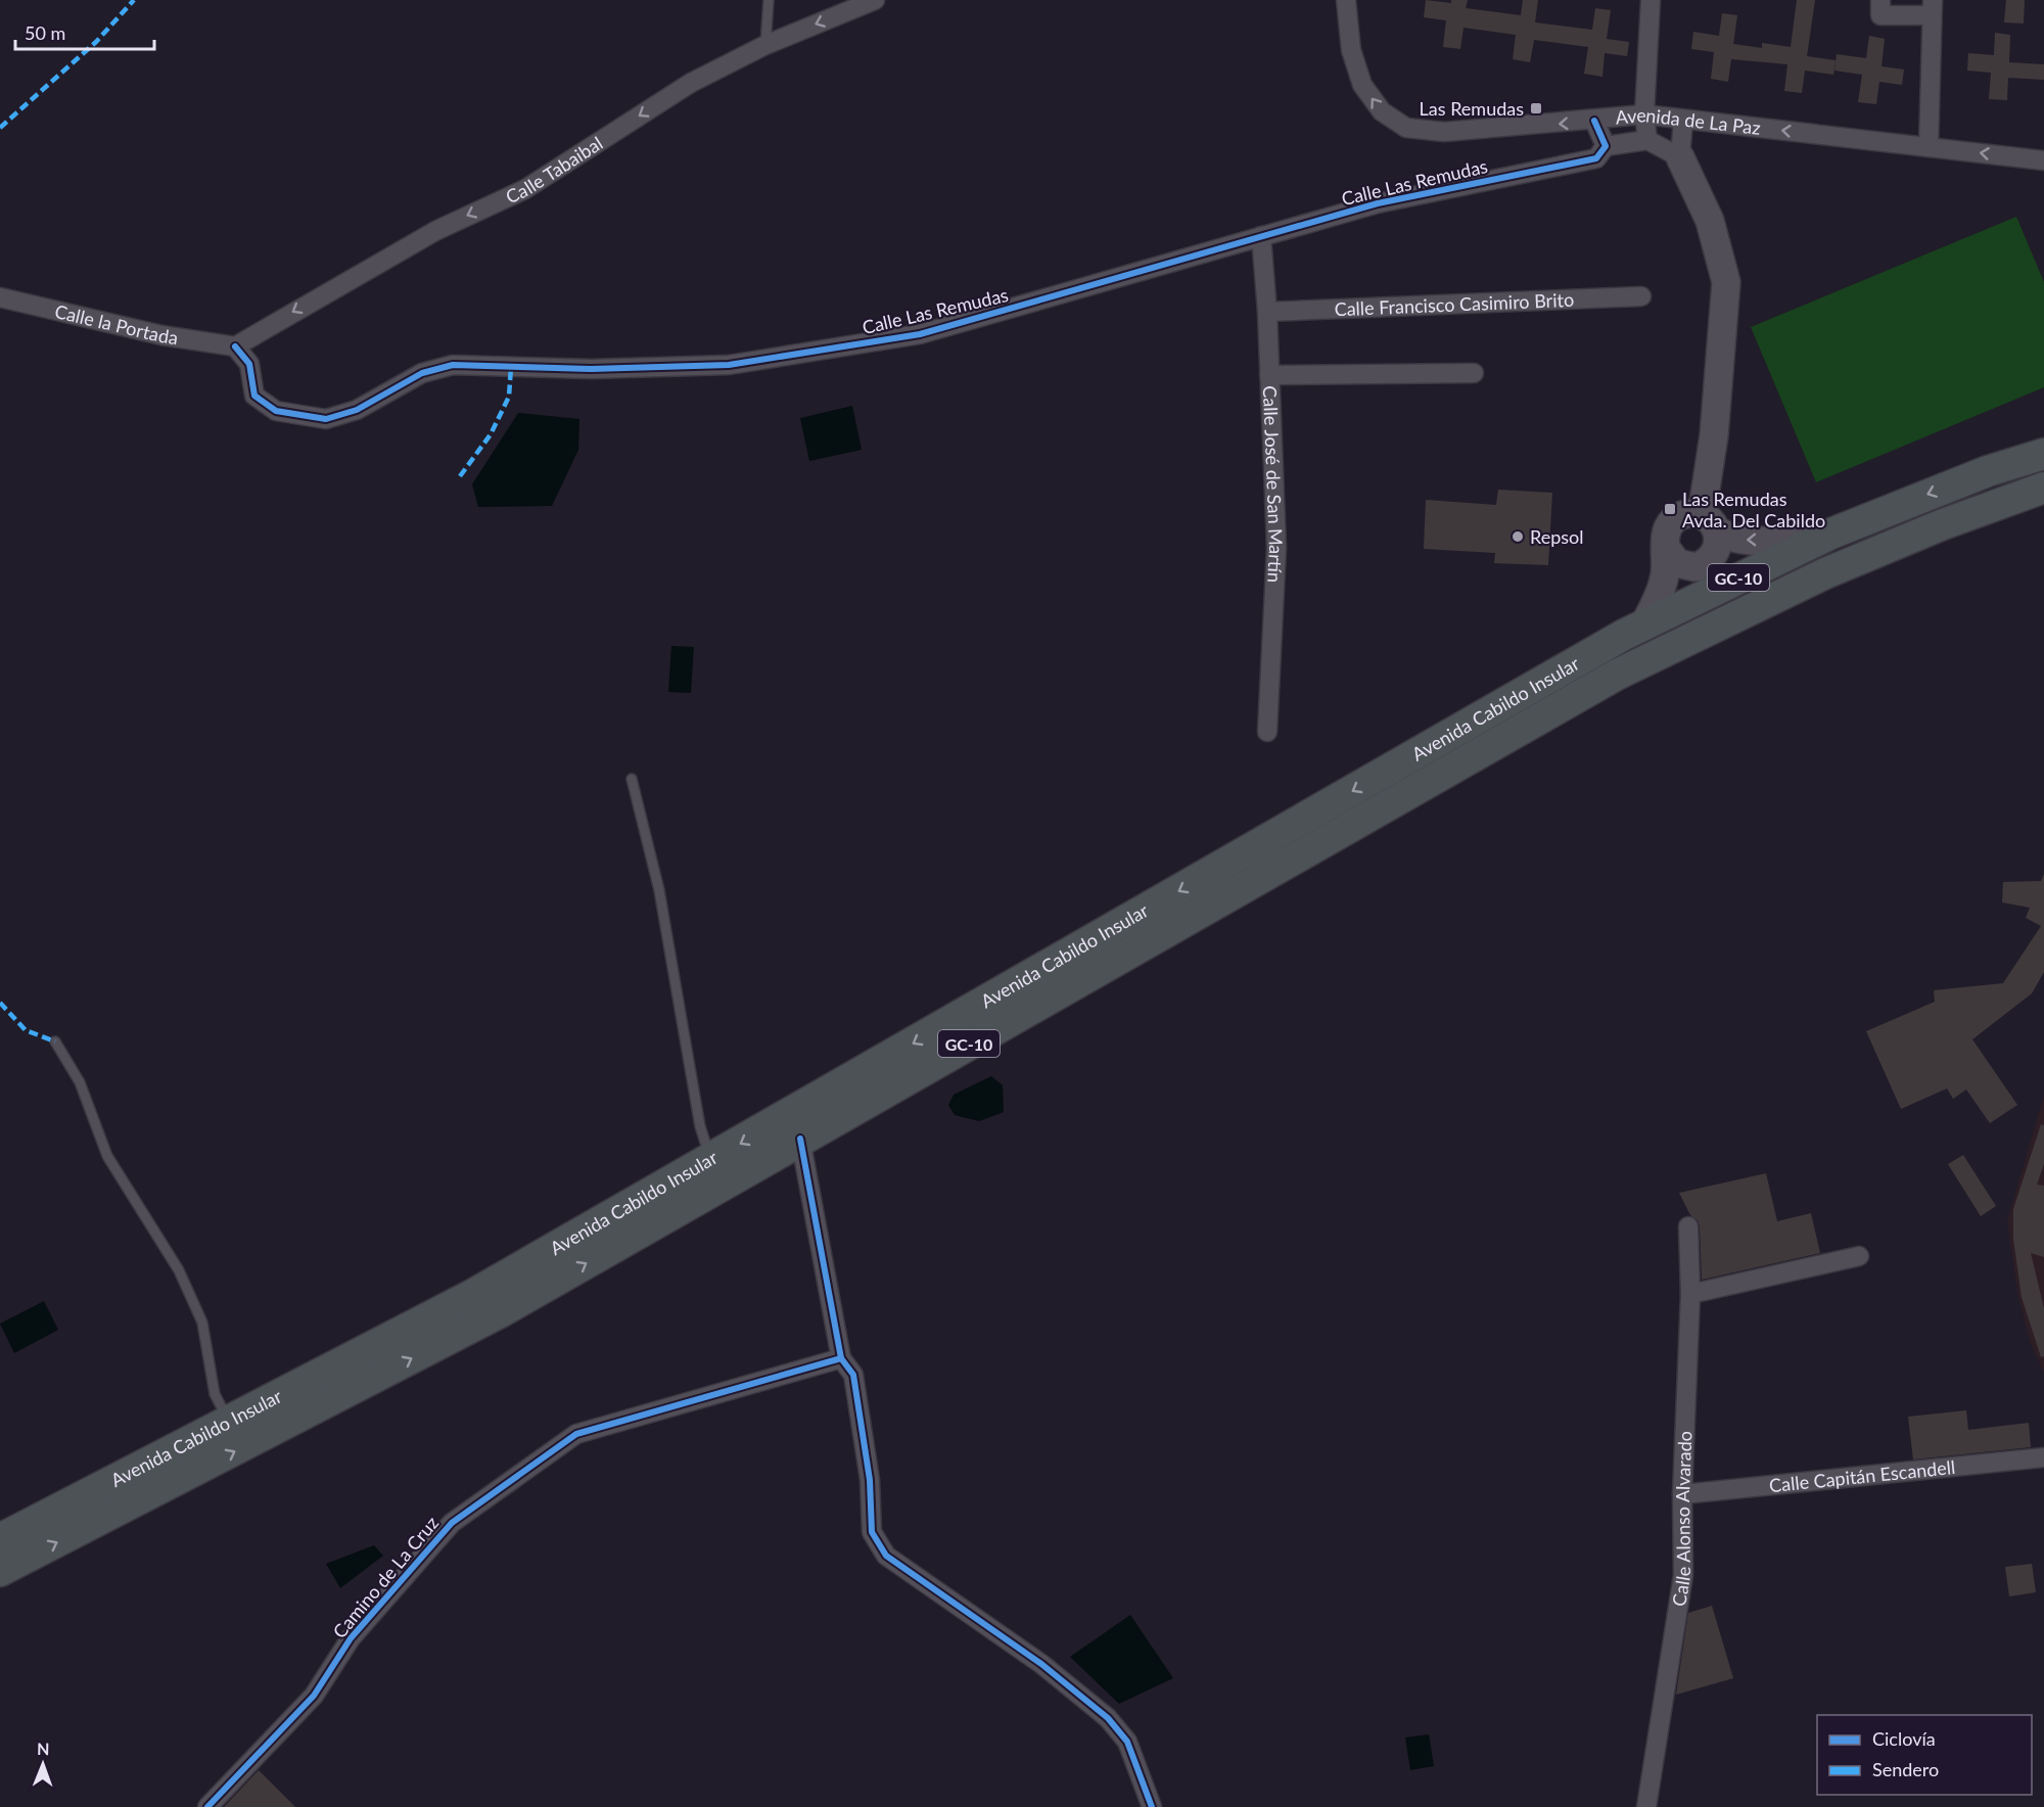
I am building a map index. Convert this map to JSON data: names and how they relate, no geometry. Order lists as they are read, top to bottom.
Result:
{
  "streets": {
    "main road": ["GC-10", "Avenida Cabildo Insular"],
    "street": [
      "Avenida de La Paz",
      "Calle Tabaibal",
      "Calle Las Remudas",
      "Calle Francisco Casimiro Brito",
      "Calle la Portada",
      "Calle José de San Martín",
      "Calle Capitán Escandell",
      "Calle Alonso Alvarado",
      "Camino de La Cruz"
    ]
  },
  "crossings": [
    ["Calle Tabaibal", "Calle Las Remudas"],
    ["Calle Tabaibal", "Calle la Portada"],
    ["Calle Las Remudas", "Calle la Portada"],
    ["Calle Las Remudas", "Calle José de San Martín"],
    ["Calle Francisco Casimiro Brito", "Calle José de San Martín"],
    ["Calle Capitán Escandell", "Calle Alonso Alvarado"]
  ],
  "one_way": ["Avenida de La Paz", "Calle Tabaibal"],
  "places": {
    "transit": ["Las Remudas", "Las Remudas Avda. Del Cabildo"],
    "other": ["Repsol"]
  },
  "legend": ["Ciclovía", "Sendero"],
  "scale_bar": "50 m",
  "north": "top"
}
